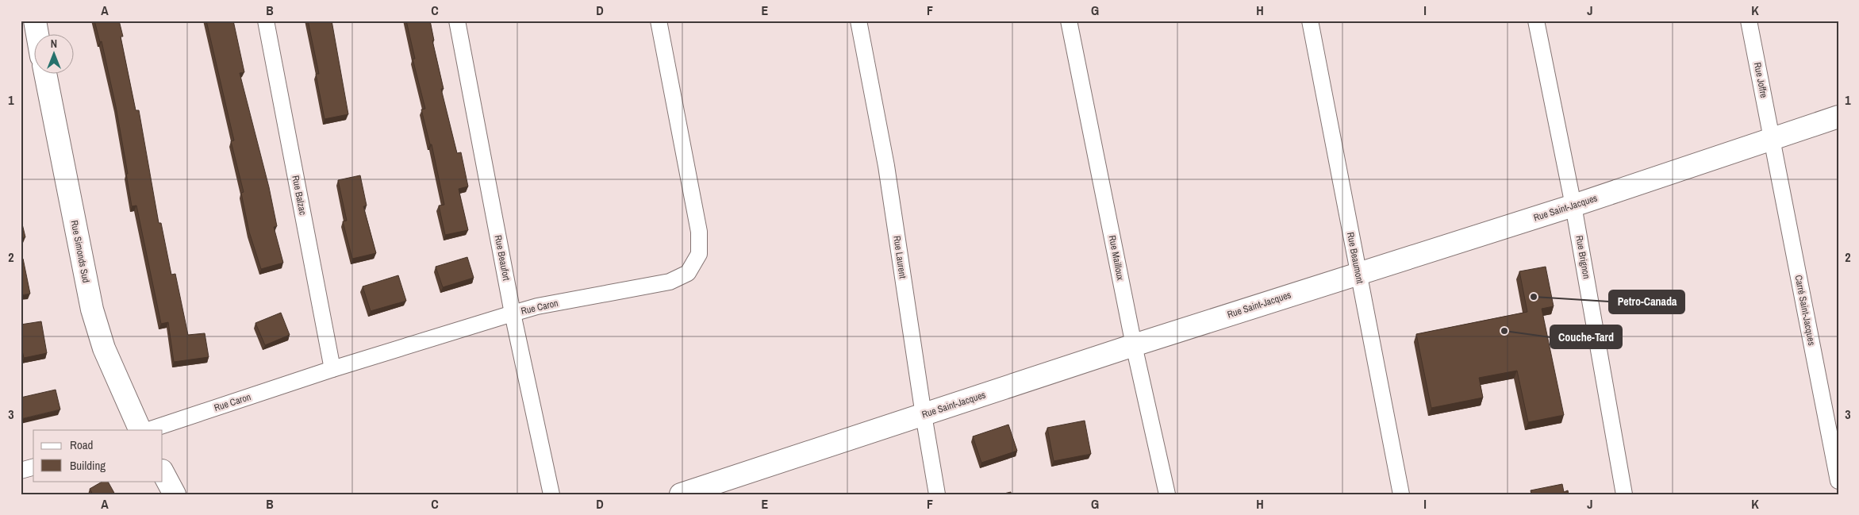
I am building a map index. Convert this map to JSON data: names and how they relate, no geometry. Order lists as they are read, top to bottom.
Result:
{
  "streets": {
    "main road": ["Rue Saint-Jacques", "Rue Simonds Sud"],
    "street": [
      "Rue Joffre",
      "Rue Balzac",
      "Rue Laurent",
      "Rue Brignon",
      "Rue Beaufort",
      "Rue Mailloux",
      "Rue Beaumont",
      "Rue Caron",
      "Carré Saint-Jacques"
    ]
  },
  "crossings": [
    ["Rue Joffre", "Rue Saint-Jacques"],
    ["Rue Joffre", "Carré Saint-Jacques"],
    ["Rue Balzac", "Rue Caron"],
    ["Rue Saint-Jacques", "Rue Laurent"],
    ["Rue Saint-Jacques", "Rue Brignon"],
    ["Rue Saint-Jacques", "Rue Mailloux"],
    ["Rue Saint-Jacques", "Rue Beaumont"],
    ["Rue Saint-Jacques", "Carré Saint-Jacques"],
    ["Rue Beaufort", "Rue Caron"]
  ],
  "places": ["Petro-Canada", "Couche-Tard"],
  "legend": ["Road", "Building"],
  "north": "top",
  "grid": {
    "columns": [
      "A",
      "B",
      "C",
      "D",
      "E",
      "F",
      "G",
      "H",
      "I",
      "J",
      "K"
    ],
    "rows": ["1", "2", "3"]
  }
}
